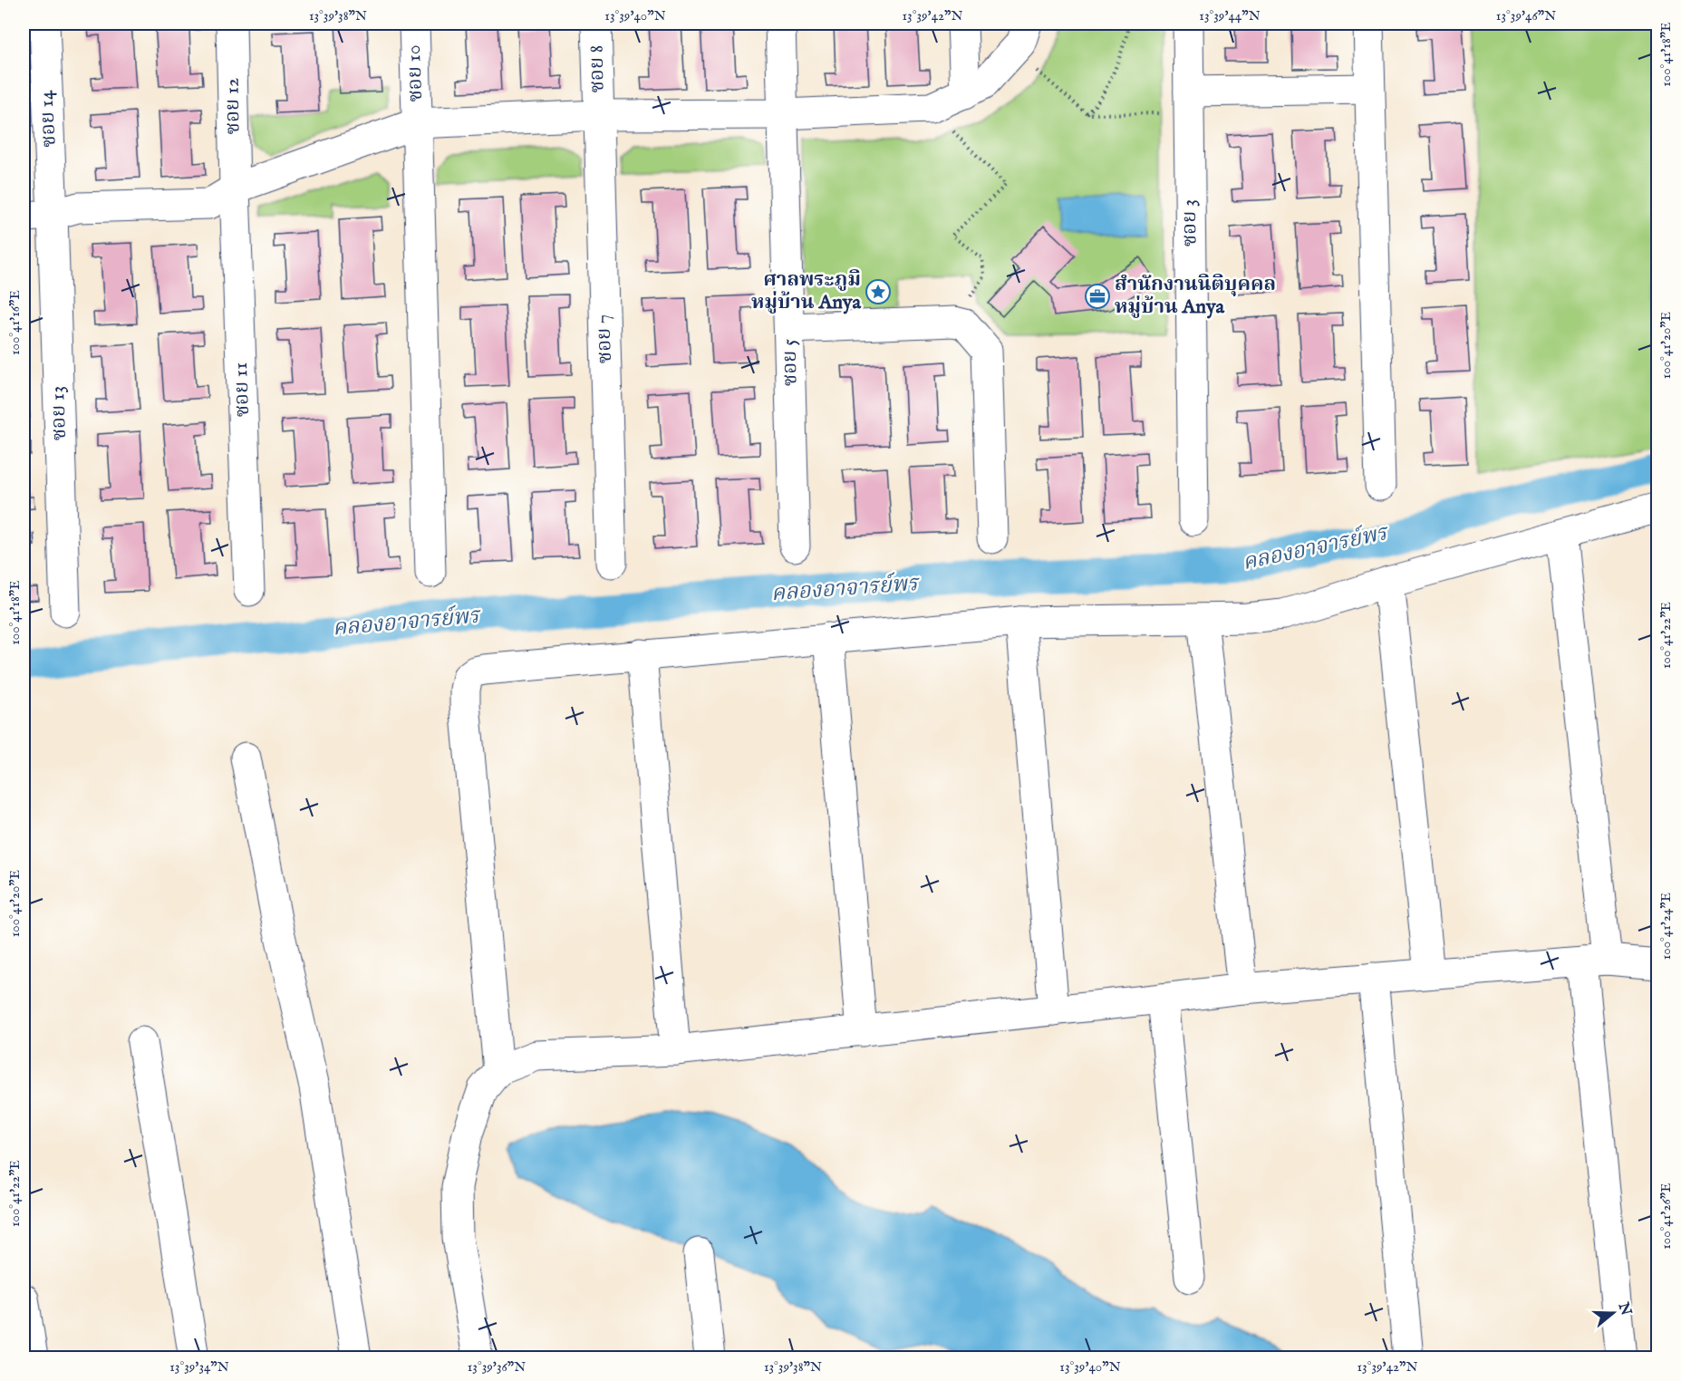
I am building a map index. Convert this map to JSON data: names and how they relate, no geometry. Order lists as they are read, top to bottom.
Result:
{
  "streets": {
    "street": [
      "ซอย 8",
      "ซอย 10",
      "ซอย 12",
      "ซอย 14",
      "ซอย 3",
      "ซอย 7",
      "ซอย 5",
      "ซอย 11",
      "ซอย 13"
    ]
  },
  "crossings": [
    ["ซอย 8", "ซอย 7"],
    ["ซอย 12", "ซอย 11"],
    ["ซอย 14", "ซอย 13"]
  ],
  "water": ["คลองอาจารย์พร"],
  "places": {
    "place": ["ศาลพระภูมิ หมู่บ้าน Anya"],
    "office": ["สำนักงานนิติบุคคล หมู่บ้าน Anya"]
  },
  "north": "right",
  "coordinates": [
    "13°39'38\"N",
    "13°39'40\"N",
    "13°39'42\"N",
    "13°39'44\"N",
    "13°39'46\"N",
    "100°41'18\"E",
    "100°41'16\"E",
    "100°41'20\"E",
    "100°41'22\"E",
    "100°41'24\"E",
    "100°41'26\"E",
    "13°39'34\"N",
    "13°39'36\"N"
  ]
}
